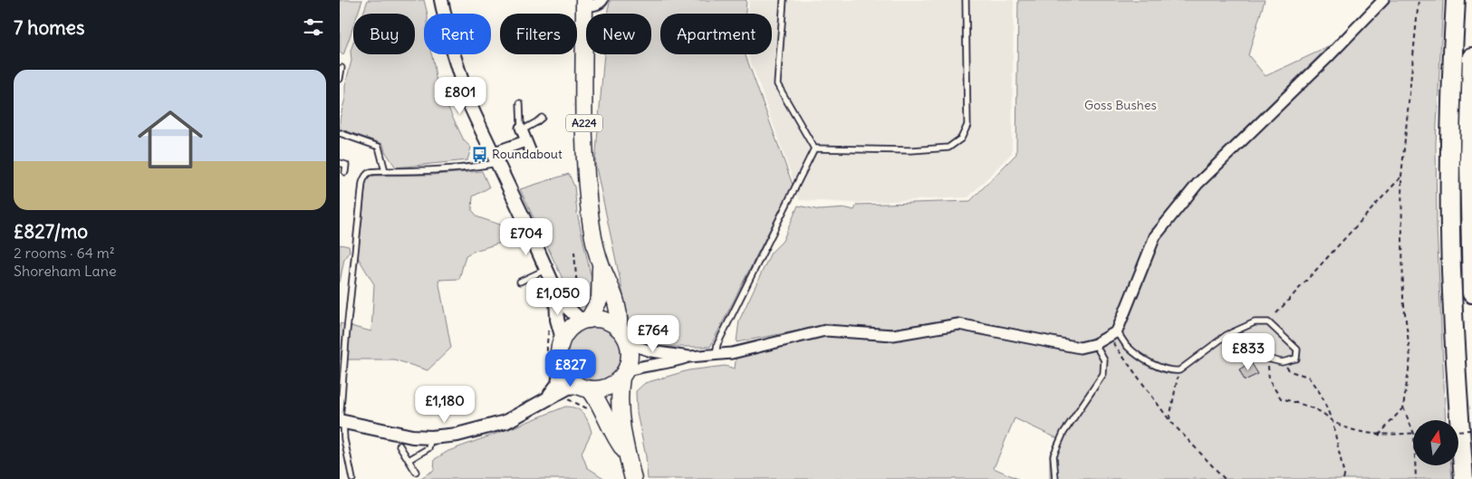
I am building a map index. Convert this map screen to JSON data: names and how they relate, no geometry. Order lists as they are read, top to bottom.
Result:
{
  "streets": {
    "main road": ["A224"]
  },
  "parks": ["Goss Bushes"],
  "places": {
    "bus stop": ["Roundabout"]
  },
  "north": "top",
  "page": {
    "heading": "7 homes",
    "chip": [
      "Buy",
      "Rent",
      "Filters",
      "New",
      "Apartment"
    ],
    "list": [
      {
        "name": "£827/mo",
        "note": "2 rooms · 64 m² · Shoreham Lane"
      }
    ],
    "price": [
      "£801",
      "£704",
      "£1,050",
      "£764",
      "£833",
      "£827",
      "£1,180"
    ]
  }
}
